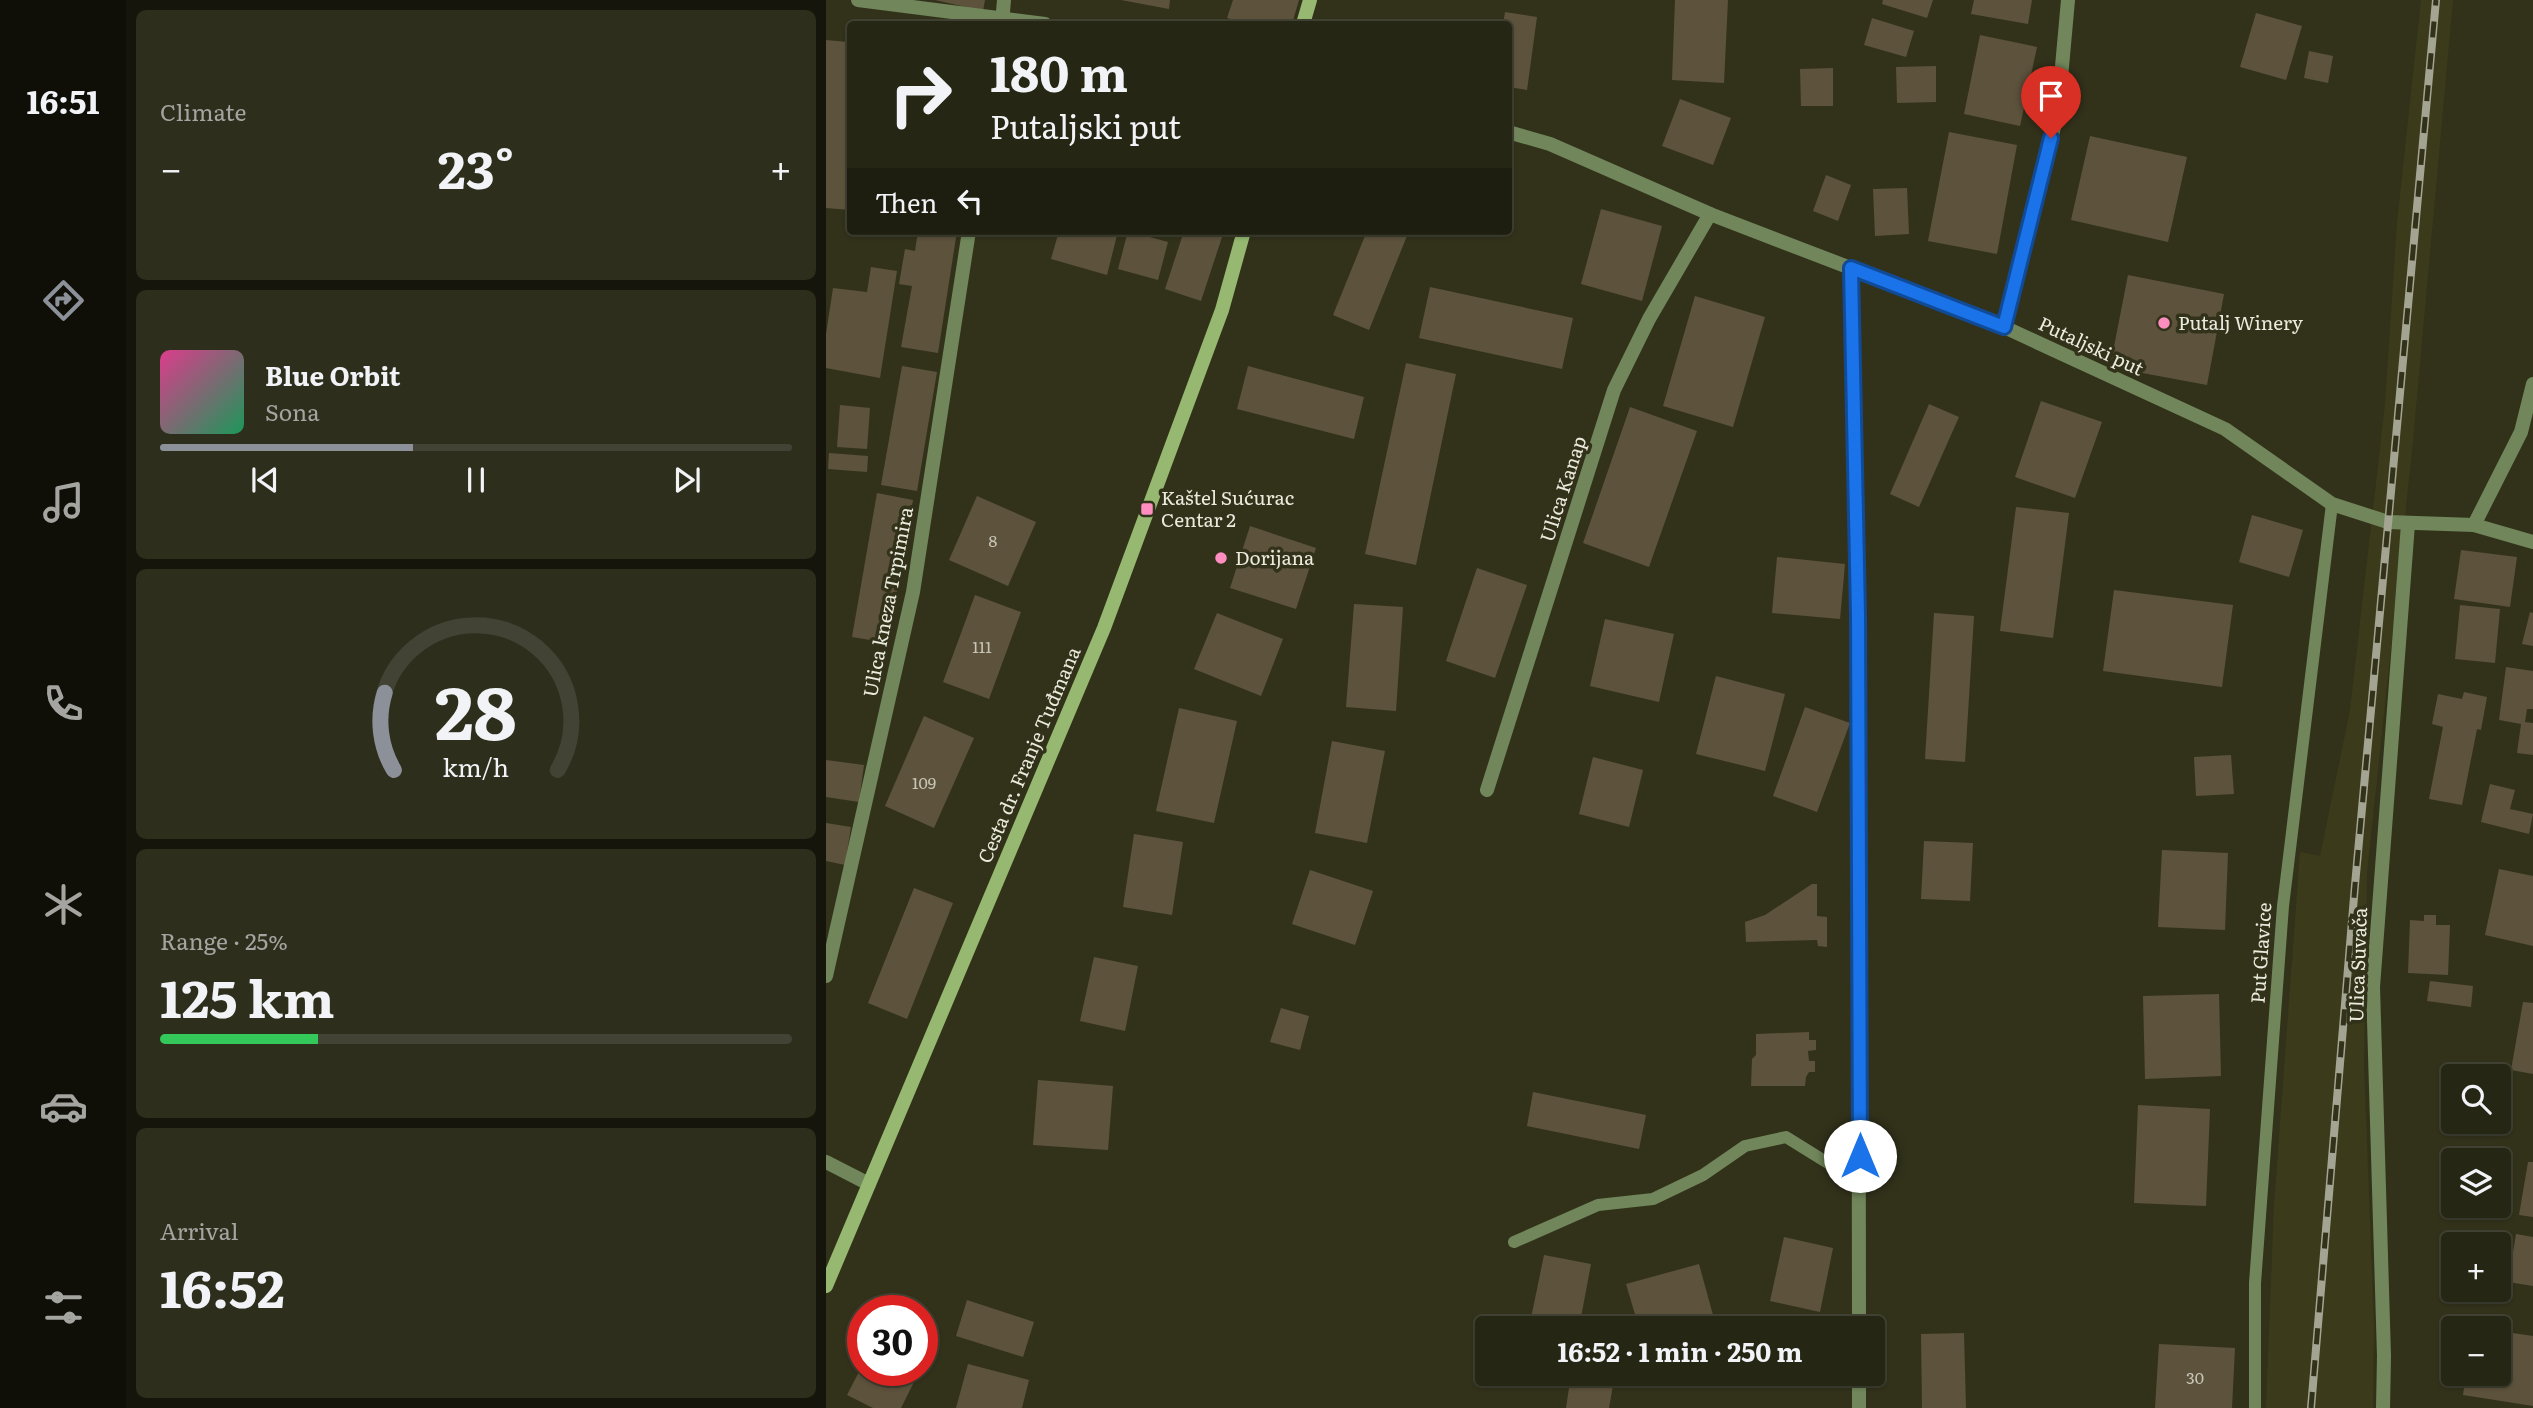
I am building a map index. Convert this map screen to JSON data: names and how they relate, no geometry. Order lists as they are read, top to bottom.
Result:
{
  "streets": {
    "main road": ["Cesta dr. Franje Tuđmana"],
    "street": [
      "Putaljski put",
      "Ulica Kanap",
      "Ulica kneza Trpimira",
      "Ulica Suvača"
    ],
    "lane": ["Put Glavice"]
  },
  "crossings": [
    ["Putaljski put", "Ulica Kanap"],
    ["Putaljski put", "Put Glavice"],
    ["Putaljski put", "Ulica Suvača"]
  ],
  "places": {
    "other": ["Putalj Winery", "Dorijana"],
    "transit": ["Kaštel Sućurac Centar 2"]
  },
  "house_numbers": [
    "8",
    "111",
    "109",
    "30"
  ],
  "page": {
    "tabs": "16:51",
    "tile": [
      "Climate",
      ["Range · 25%", "125 km"],
      ["Arrival", "16:52"]
    ],
    "turn": ["180 m", "Putaljski put"],
    "heat": ["−", "23°", "+"],
    "then": "Then",
    "song": ["Blue Orbit", "Sona"],
    "map_buttons": ["+", "−"],
    "limit": "30",
    "trip": "16:52 · 1 min · 250 m",
    "gauge": ["28", "km/h"]
  }
}
